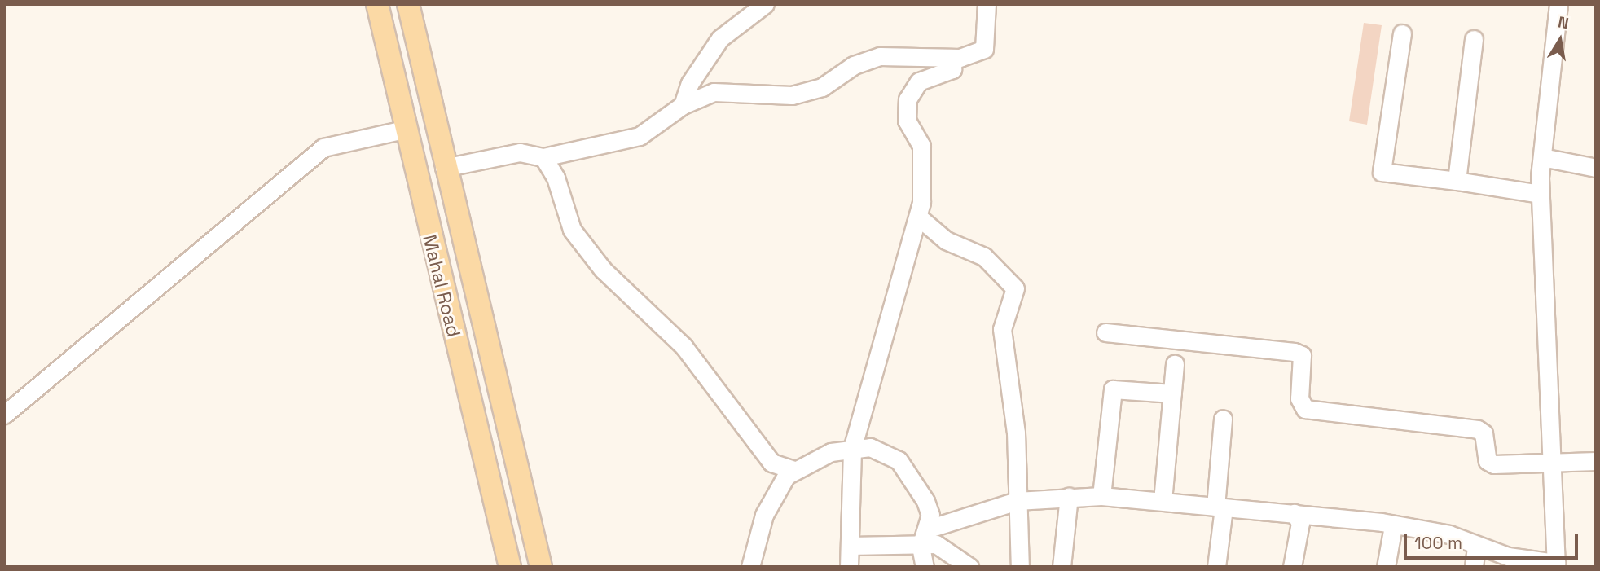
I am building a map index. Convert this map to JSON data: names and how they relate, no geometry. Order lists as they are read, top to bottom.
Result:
{
  "streets": {
    "main road": ["Mahal Road"]
  },
  "scale_bar": "100 m",
  "north": "top"
}
